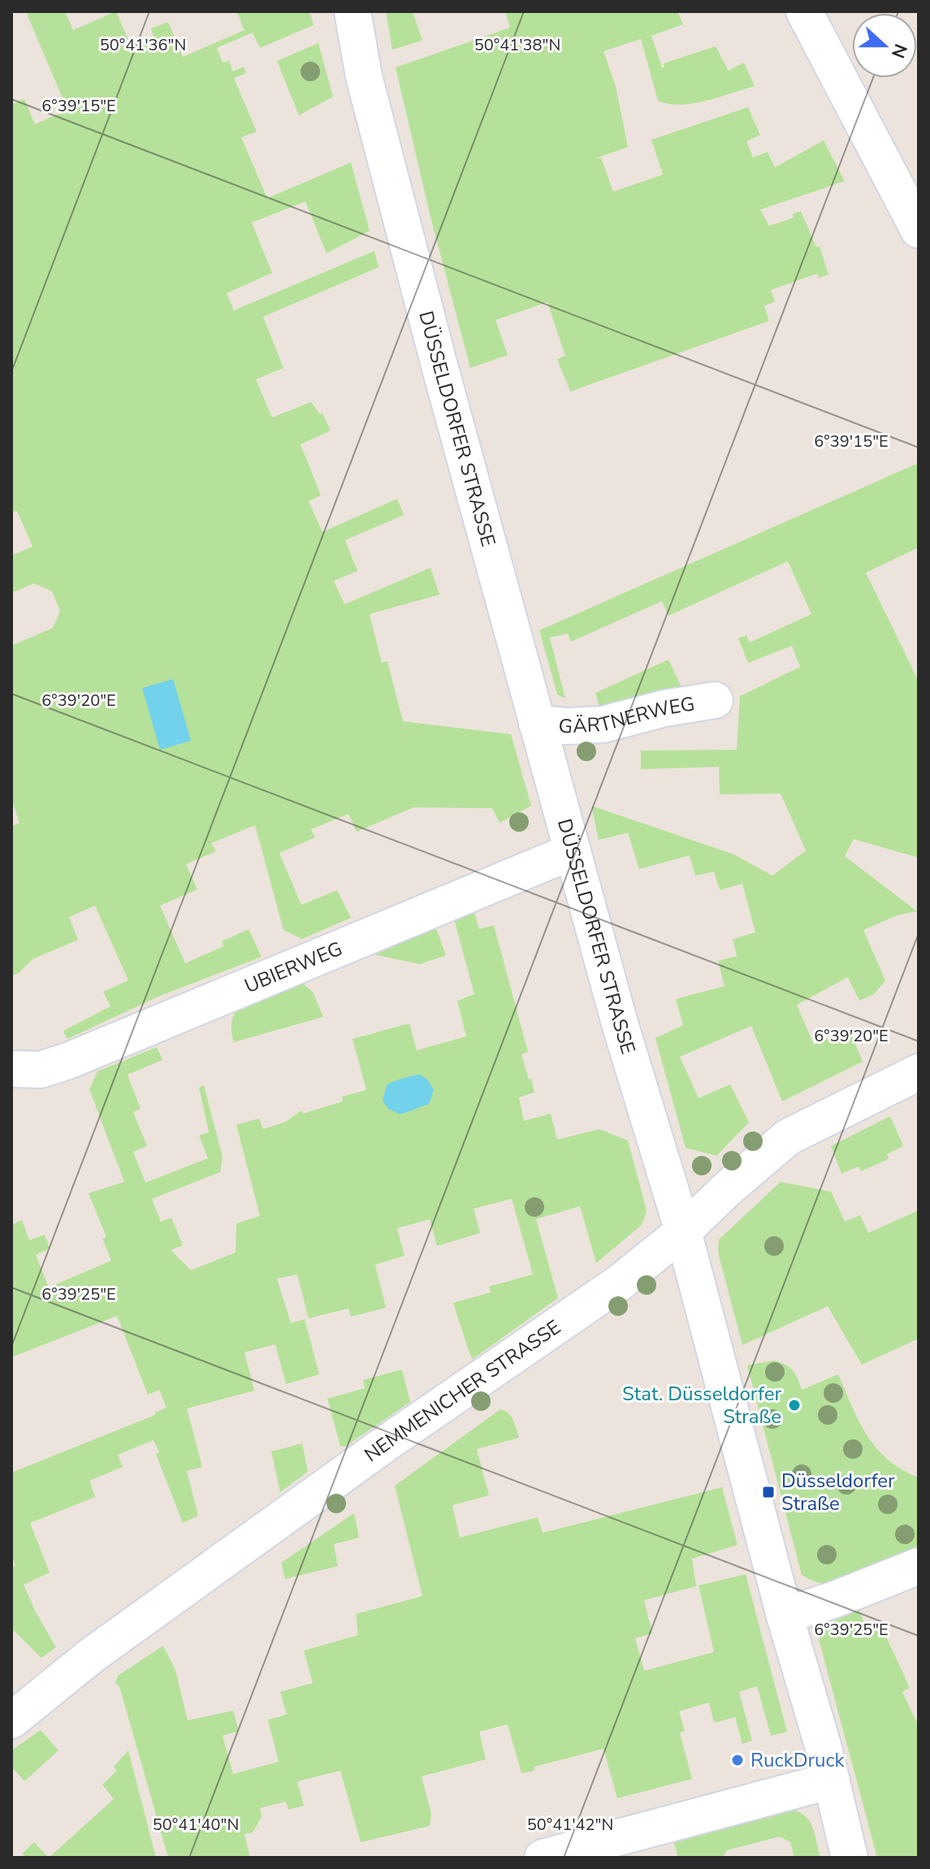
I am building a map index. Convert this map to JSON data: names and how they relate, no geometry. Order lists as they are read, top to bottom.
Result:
{
  "streets": {
    "street": [
      "DÜSSELDORFER STRASSE",
      "GÄRTNERWEG",
      "UBIERWEG",
      "NEMMENICHER STRASSE"
    ]
  },
  "crossings": [
    ["DÜSSELDORFER STRASSE", "GÄRTNERWEG"],
    ["DÜSSELDORFER STRASSE", "UBIERWEG"],
    ["DÜSSELDORFER STRASSE", "NEMMENICHER STRASSE"]
  ],
  "places": {
    "other": ["Stat. Düsseldorfer Straße", "RuckDruck"],
    "transit": ["Düsseldorfer Straße"]
  },
  "north": "right",
  "coordinates": [
    "50°41'36\"N",
    "50°41'38\"N",
    "6°39'15\"E",
    "6°39'20\"E",
    "6°39'25\"E",
    "50°41'40\"N",
    "50°41'42\"N"
  ]
}
